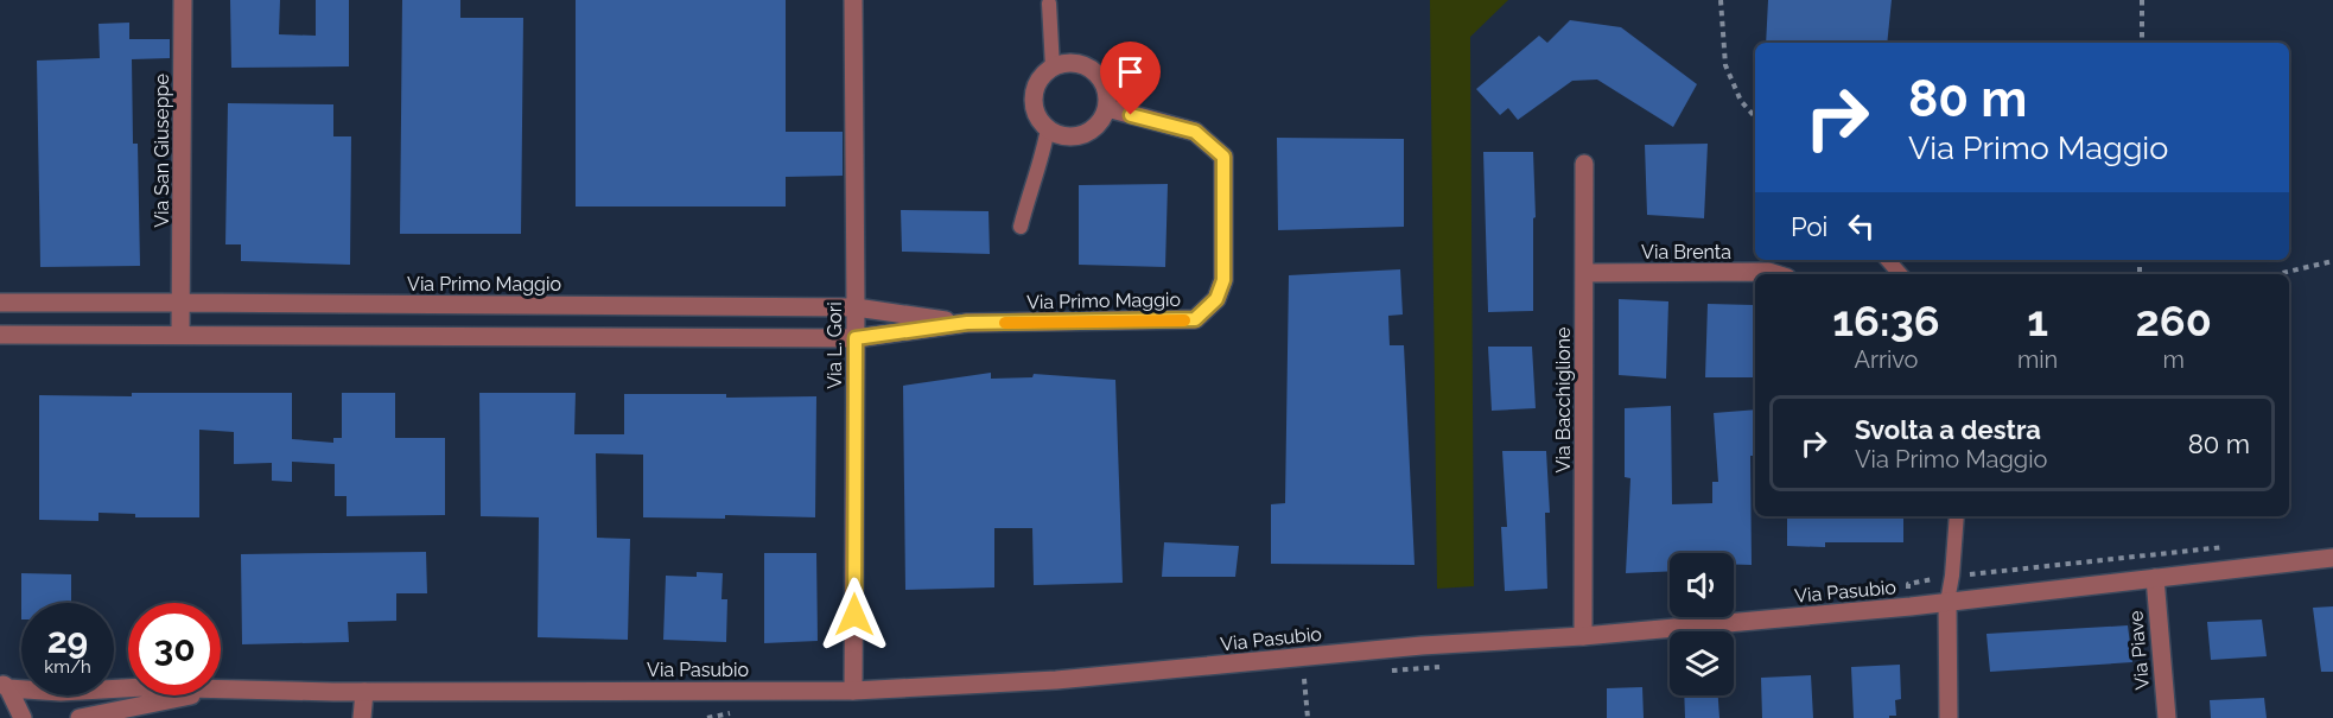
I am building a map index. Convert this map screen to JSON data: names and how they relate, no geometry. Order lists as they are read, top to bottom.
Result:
{
  "streets": {
    "street": [
      "Via San Giuseppe",
      "Via Brenta",
      "Via Primo Maggio",
      "Via L. Gori",
      "Via Bacchiglione",
      "Via Pasubio",
      "Via Piave"
    ]
  },
  "crossings": [
    ["Via San Giuseppe", "Via Primo Maggio"],
    ["Via Brenta", "Via Bacchiglione"],
    ["Via Primo Maggio", "Via L. Gori"],
    ["Via L. Gori", "Via Pasubio"],
    ["Via Bacchiglione", "Via Pasubio"],
    ["Via Pasubio", "Via Piave"]
  ],
  "page": {
    "turn": ["80 m", "Via Primo Maggio"],
    "then": "Poi",
    "eta": [
      "16:36",
      "Arrivo",
      "1",
      "min",
      "260",
      "m"
    ],
    "list": [
      {
        "name": "Svolta a destra",
        "note": "Via Primo Maggio",
        "value": "80 m"
      }
    ],
    "speed": "29 km/h",
    "limit": "30"
  }
}
